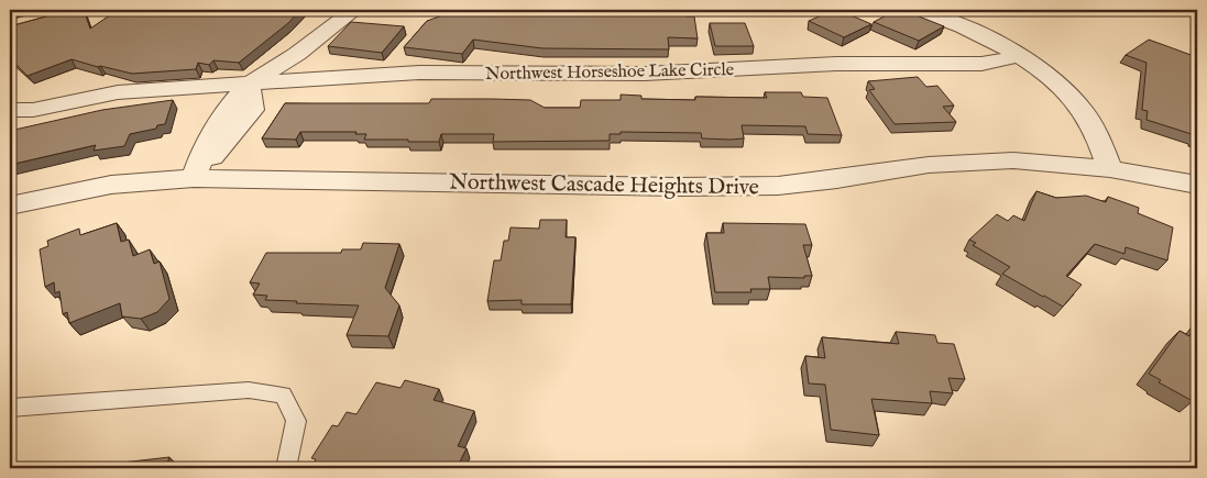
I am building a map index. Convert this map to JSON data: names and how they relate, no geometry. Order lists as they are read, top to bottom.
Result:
{
  "streets": {
    "street": ["Northwest Horseshoe Lake Circle", "Northwest Cascade Heights Drive"]
  }
}
